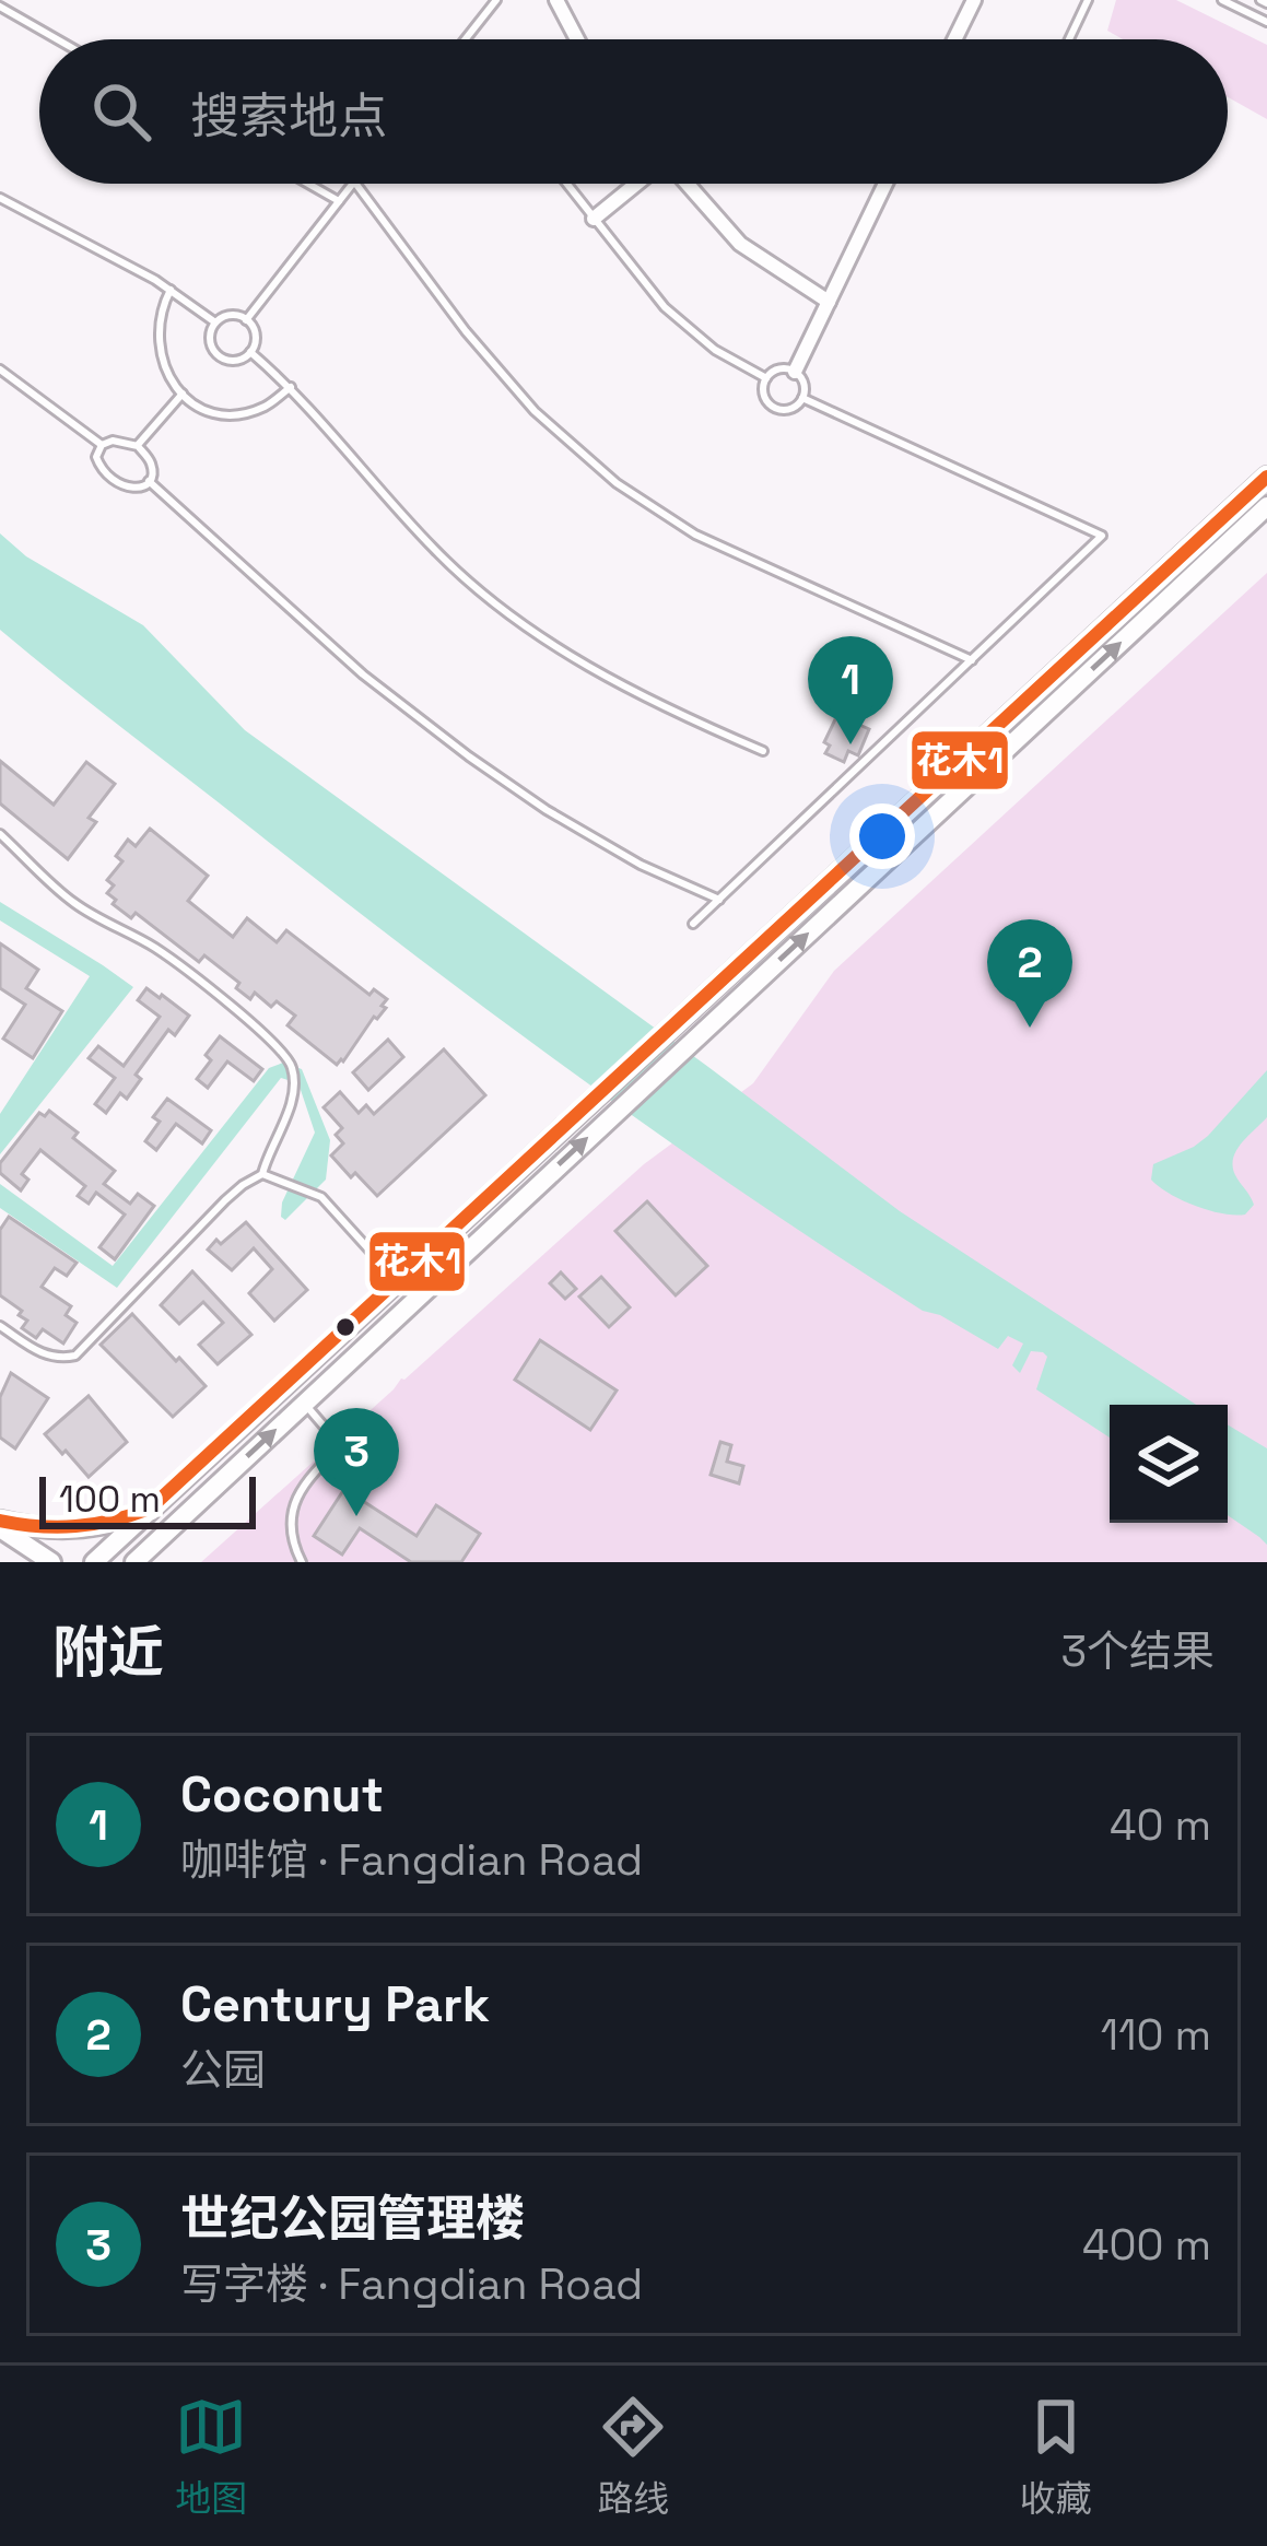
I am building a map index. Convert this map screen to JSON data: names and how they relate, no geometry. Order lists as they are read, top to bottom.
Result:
{
  "lines": ["transit line 花木1"],
  "scale_bar": "100 m",
  "page": {
    "search": "搜索地点",
    "pins": ["1", "2", "3"],
    "scale": "100 m",
    "heading": ["附近", "3个结果"],
    "list": [
      {
        "mark": "1",
        "name": "Coconut",
        "note": "咖啡馆 · Fangdian Road",
        "value": "40 m"
      },
      {
        "mark": "2",
        "name": "Century Park",
        "note": "公园",
        "value": "110 m"
      },
      {
        "mark": "3",
        "name": "世纪公园管理楼",
        "note": "写字楼 · Fangdian Road",
        "value": "400 m"
      }
    ],
    "nav": ["地图", "路线", "收藏"]
  }
}
